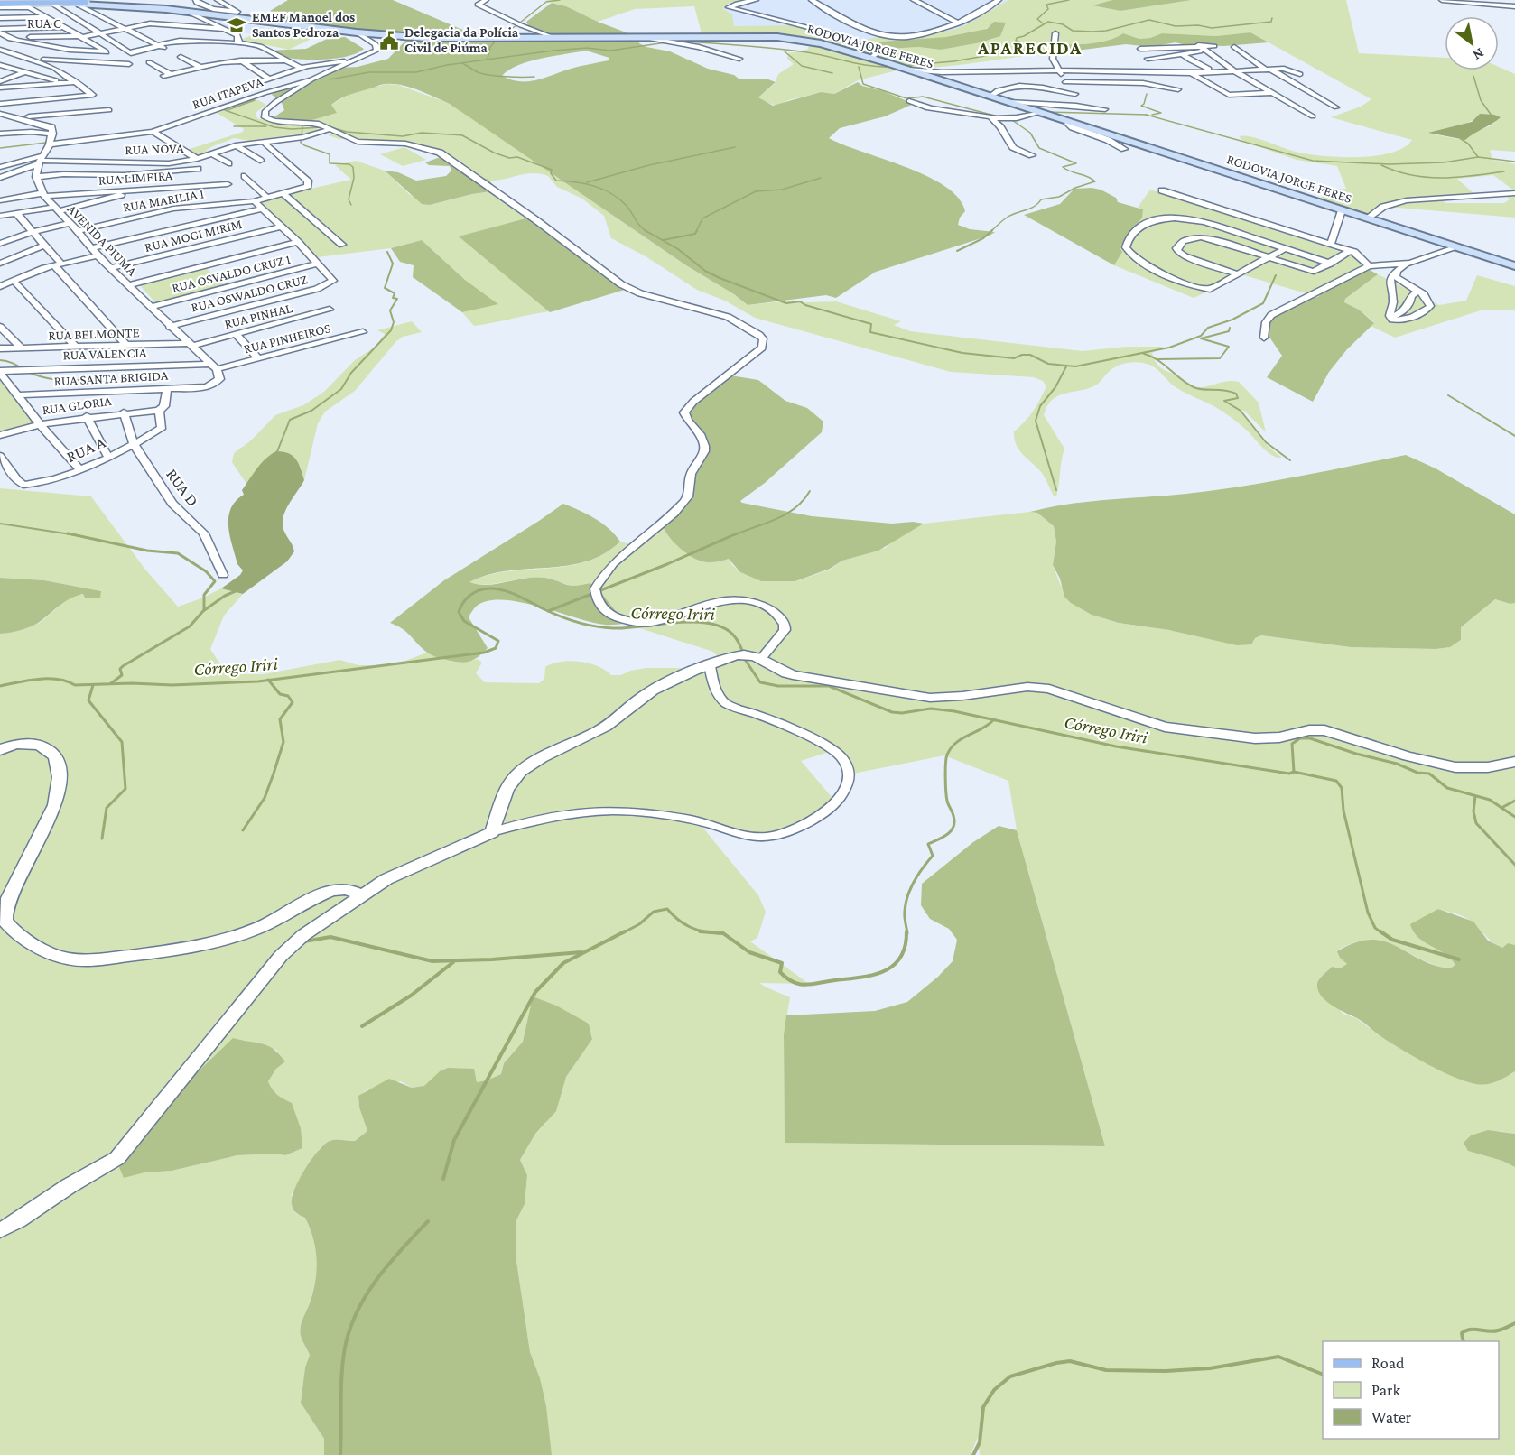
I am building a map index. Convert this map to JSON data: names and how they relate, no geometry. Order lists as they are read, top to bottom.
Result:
{
  "streets": {
    "main road": ["RODOVIA JORGE FERES"],
    "street": [
      "RUA C",
      "RUA ITAPEVA",
      "RUA NOVA",
      "RUA LIMEIRA",
      "RUA MARILIA 1",
      "RUA MOGI MIRIM",
      "AVENIDA PIUMA",
      "RUA OSVALDO CRUZ 1",
      "RUA OSWALDO CRUZ",
      "RUA PINHAL",
      "RUA BELMONTE",
      "RUA PINHEIROS",
      "RUA VALENCIA",
      "RUA SANTA BRIGIDA",
      "RUA GLORIA",
      "RUA A",
      "RUA D"
    ]
  },
  "crossings": [
    ["RUA ITAPEVA", "AVENIDA PIUMA"],
    ["RUA NOVA", "RUA MARILIA 1"],
    ["RUA NOVA", "AVENIDA PIUMA"],
    ["RUA LIMEIRA", "AVENIDA PIUMA"],
    ["RUA MARILIA 1", "AVENIDA PIUMA"],
    ["RUA MOGI MIRIM", "AVENIDA PIUMA"],
    ["AVENIDA PIUMA", "RUA OSVALDO CRUZ 1"],
    ["AVENIDA PIUMA", "RUA OSWALDO CRUZ"],
    ["AVENIDA PIUMA", "RUA PINHAL"],
    ["AVENIDA PIUMA", "RUA BELMONTE"],
    ["AVENIDA PIUMA", "RUA PINHEIROS"],
    ["AVENIDA PIUMA", "RUA VALENCIA"],
    ["AVENIDA PIUMA", "RUA SANTA BRIGIDA"],
    ["RUA OSVALDO CRUZ 1", "RUA OSWALDO CRUZ"],
    ["RUA PINHAL", "RUA BELMONTE"],
    ["RUA PINHEIROS", "RUA VALENCIA"],
    ["RUA PINHEIROS", "RUA SANTA BRIGIDA"],
    ["RUA VALENCIA", "RUA SANTA BRIGIDA"],
    ["RUA GLORIA", "RUA A"],
    ["RUA A", "RUA D"]
  ],
  "districts": ["APARECIDA"],
  "water": ["Córrego Iriri"],
  "places": {
    "school or university": ["EMEF Manoel dos Santos Pedroza"],
    "public building": ["Delegacia da Polícia Civil de Piúma"]
  },
  "legend": ["Road", "Park", "Water"],
  "north": "bottom right"
}
